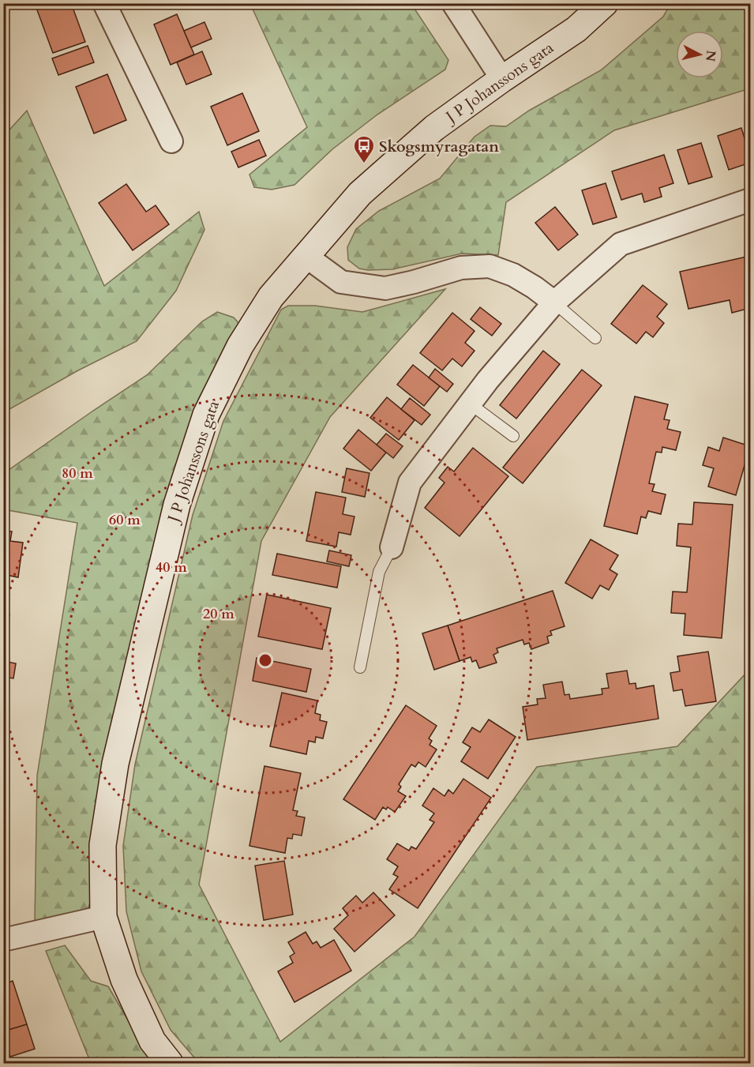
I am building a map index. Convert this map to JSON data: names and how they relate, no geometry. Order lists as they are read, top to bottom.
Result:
{
  "streets": {
    "street": ["J P Johanssons gata"]
  },
  "places": {
    "bus stop": ["Skogsmyragatan"]
  },
  "north": "right",
  "rings": [
    "80 m",
    "60 m",
    "40 m",
    "20 m"
  ]
}
